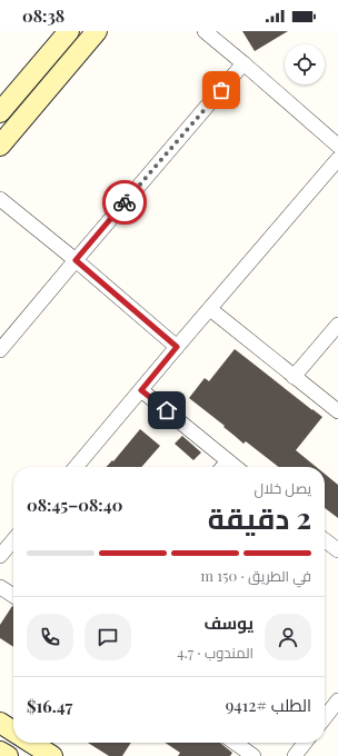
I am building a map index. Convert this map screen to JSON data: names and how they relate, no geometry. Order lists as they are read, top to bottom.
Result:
{
  "page": {
    "status": "08:38",
    "heading": ["2 دقيقة", "يصل خلال", "08:40–08:45"],
    "panel": [
      "يوسف",
      "المندوب · 4.7",
      "الطلب #9412",
      "$16.47"
    ],
    "bar": "في الطريق · 150 m"
  }
}
